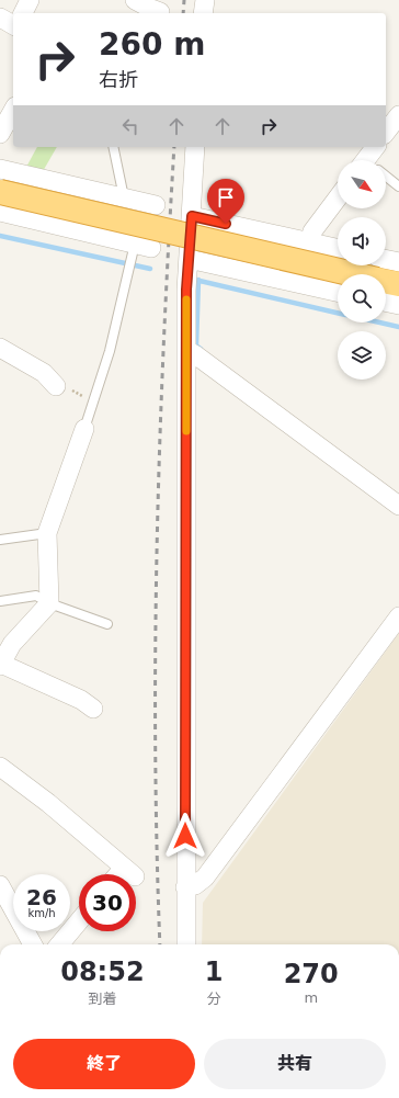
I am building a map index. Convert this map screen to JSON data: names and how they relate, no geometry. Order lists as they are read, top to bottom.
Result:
{
  "north": "bottom right",
  "page": {
    "turn": ["260 m", "右折"],
    "speed": "26 km/h",
    "limit": "30",
    "eta": [
      "08:52",
      "到着",
      "1",
      "分",
      "270",
      "m"
    ],
    "buttons": ["終了", "共有"]
  }
}
